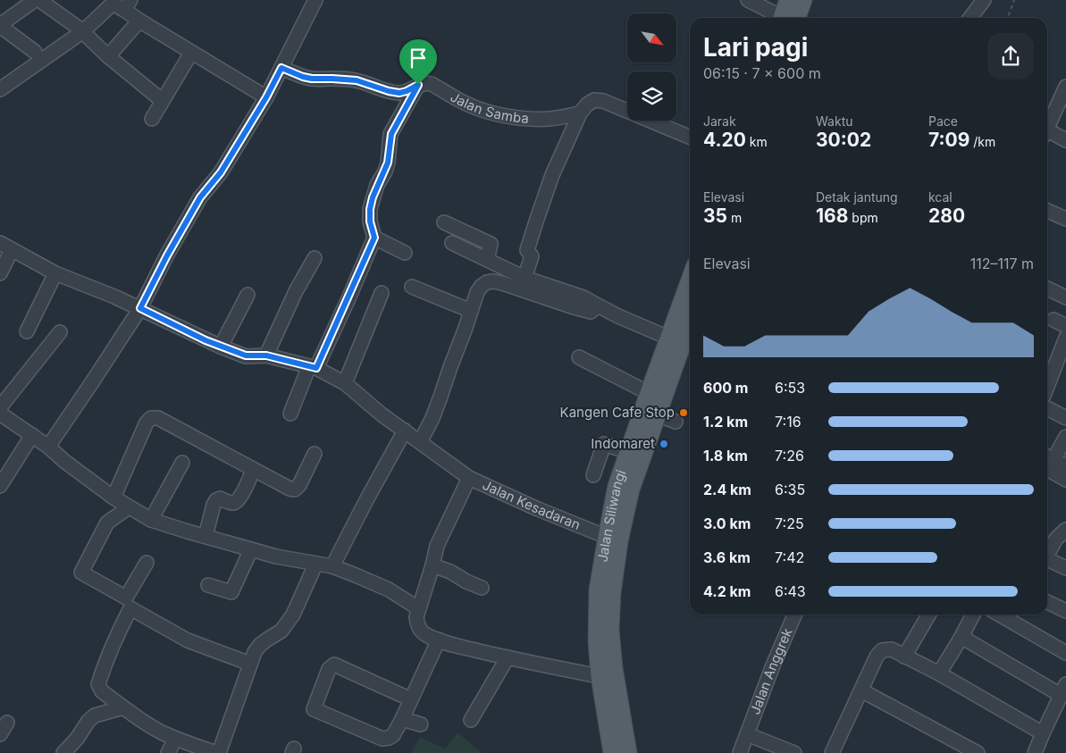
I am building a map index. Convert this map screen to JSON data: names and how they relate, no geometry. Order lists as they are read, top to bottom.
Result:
{
  "streets": {
    "main road": ["Jalan Siliwangi"],
    "street": ["Jalan Samba", "Jalan Kesadaran", "Jalan Anggrek"]
  },
  "crossings": [
    ["Jalan Kesadaran", "Jalan Siliwangi"]
  ],
  "places": ["Kangen Cafe Stop", "Indomaret"],
  "north": "bottom right",
  "page": {
    "heading": ["Lari pagi", "06:15 · 7 × 600 m"],
    "stats": [
      ["Jarak", "4.20 km"],
      ["Waktu", "30:02"],
      ["Pace", "7:09 /km"],
      ["Elevasi", "35 m"],
      ["Detak jantung", "168 bpm"],
      ["kcal", "280"]
    ],
    "chart": ["Elevasi", "112–117 m"],
    "list": [
      {
        "name": "600 m",
        "note": "6:53"
      },
      {
        "name": "1.2 km",
        "note": "7:16"
      },
      {
        "name": "1.8 km",
        "note": "7:26"
      },
      {
        "name": "2.4 km",
        "note": "6:35"
      },
      {
        "name": "3.0 km",
        "note": "7:25"
      },
      {
        "name": "3.6 km",
        "note": "7:42"
      },
      {
        "name": "4.2 km",
        "note": "6:43"
      }
    ]
  }
}
